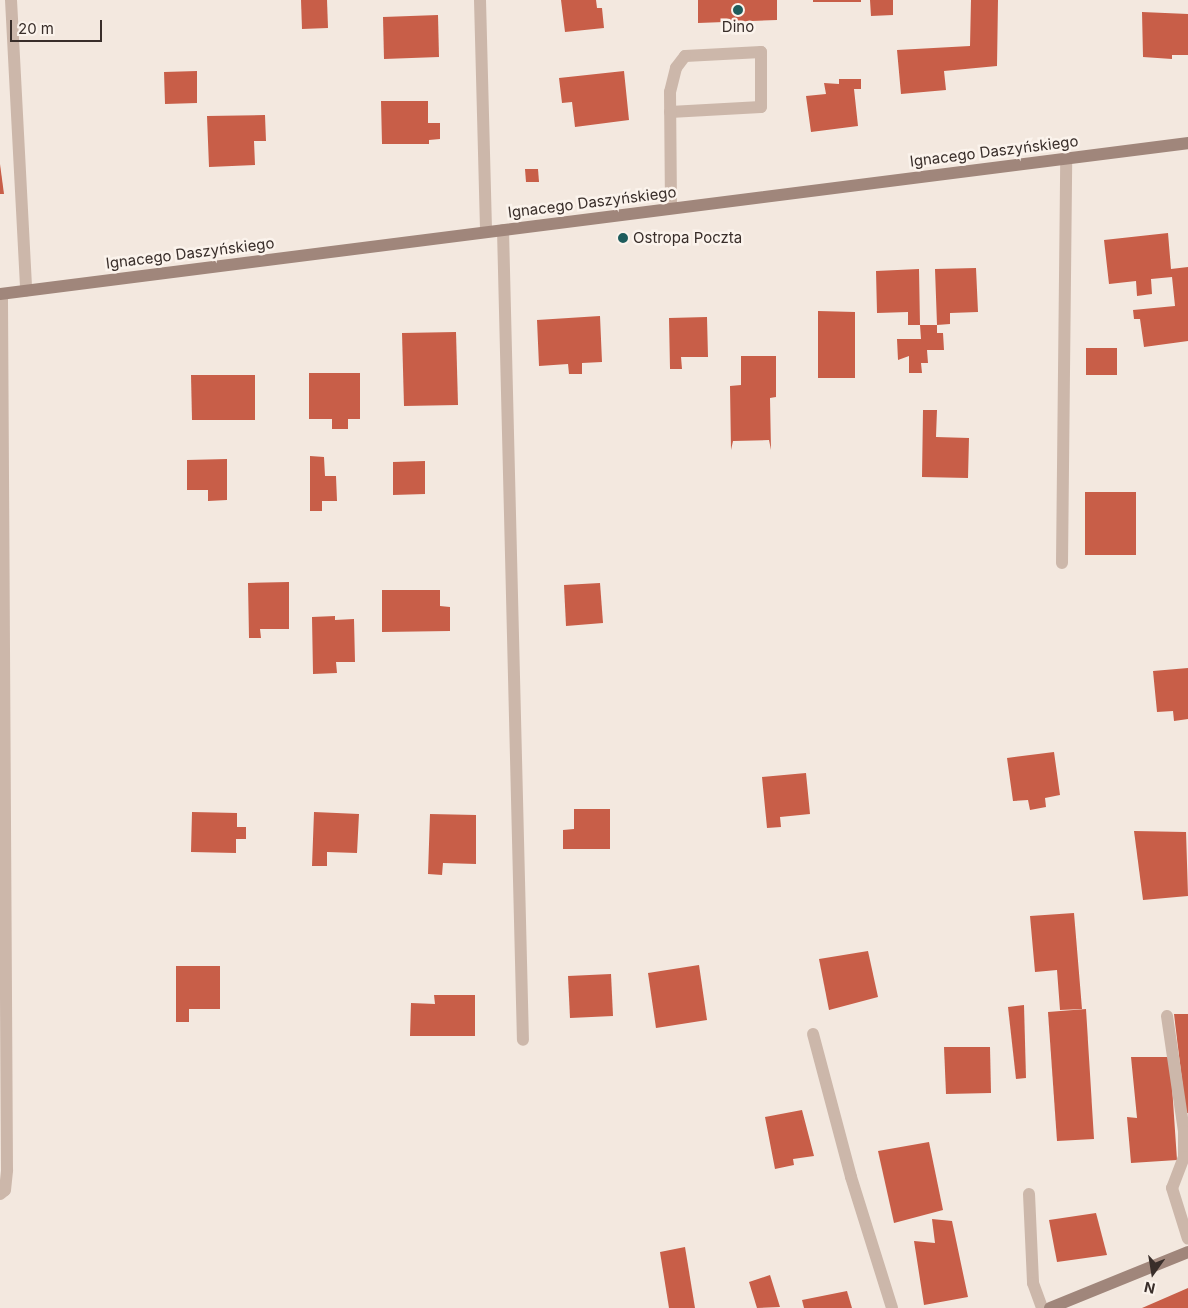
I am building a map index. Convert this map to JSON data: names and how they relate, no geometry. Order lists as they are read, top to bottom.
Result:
{
  "streets": {
    "main road": ["Ignacego Daszyńskiego"]
  },
  "places": ["Dino", "Ostropa Poczta"],
  "scale_bar": "20 m",
  "north": "bottom"
}
